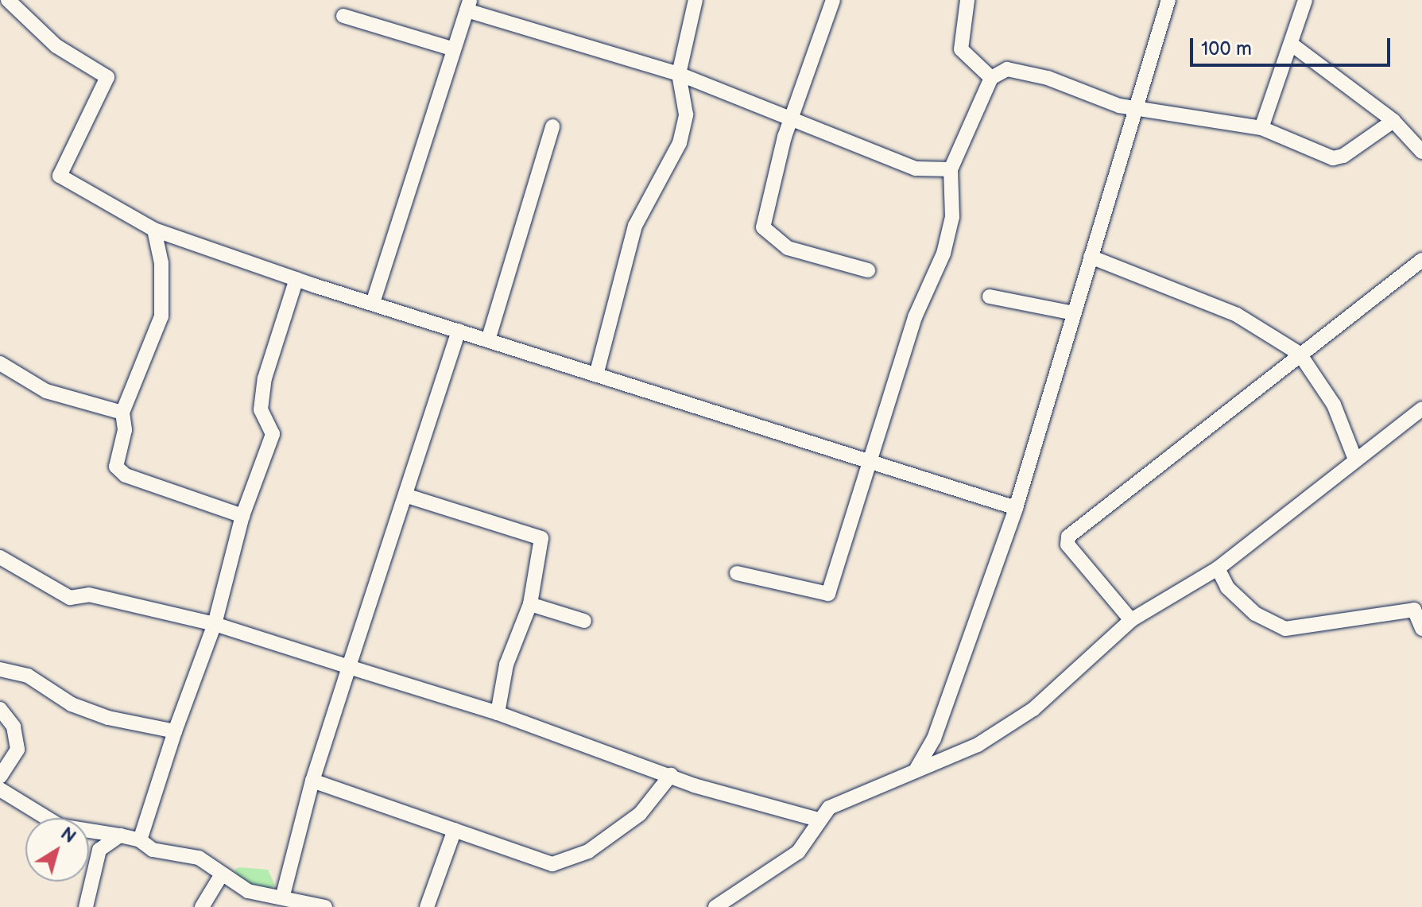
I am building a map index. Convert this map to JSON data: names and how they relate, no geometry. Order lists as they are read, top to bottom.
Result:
{
  "scale_bar": "100 m",
  "north": "top right"
}
